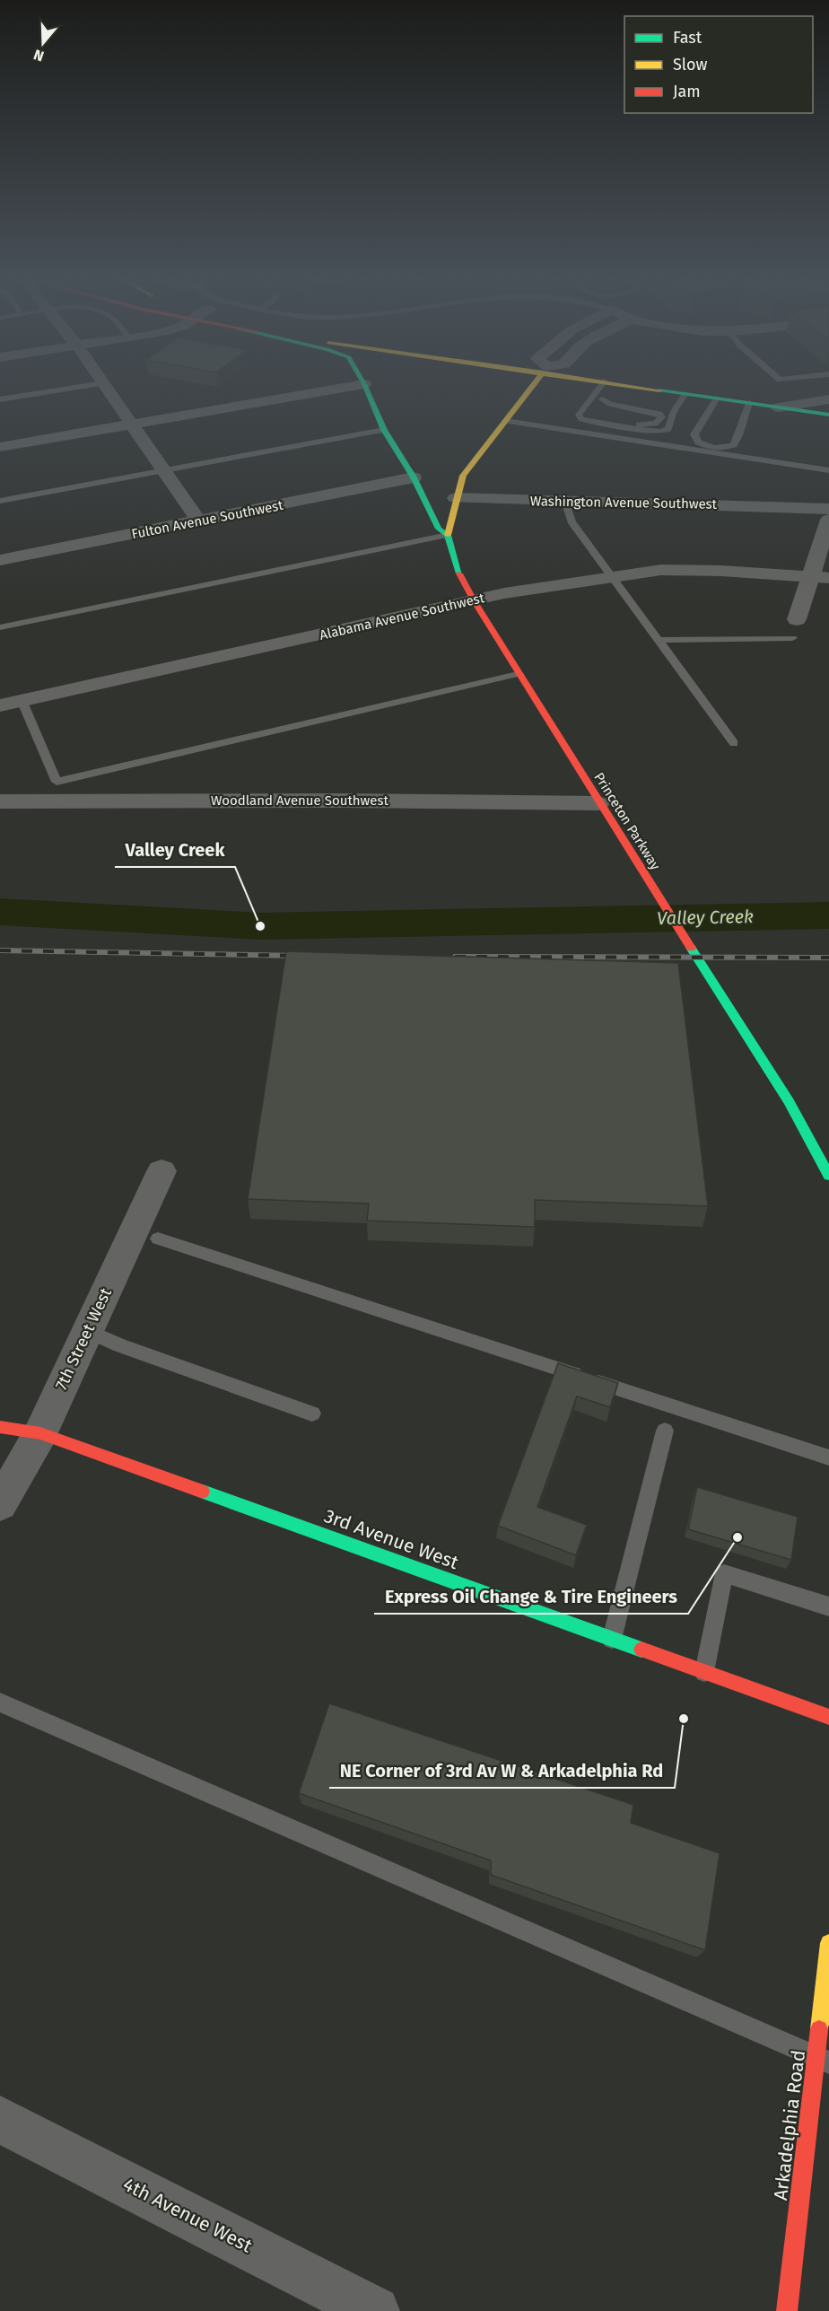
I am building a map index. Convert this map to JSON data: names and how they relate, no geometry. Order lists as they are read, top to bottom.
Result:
{
  "streets": {
    "main road": ["Princeton Parkway", "3rd Avenue West", "Arkadelphia Road"],
    "street": [
      "Washington Avenue Southwest",
      "Fulton Avenue Southwest",
      "Alabama Avenue Southwest",
      "Woodland Avenue Southwest",
      "7th Street West",
      "4th Avenue West"
    ]
  },
  "crossings": [
    ["Fulton Avenue Southwest", "Princeton Parkway"],
    ["Alabama Avenue Southwest", "Princeton Parkway"],
    ["Woodland Avenue Southwest", "Princeton Parkway"],
    ["7th Street West", "3rd Avenue West"]
  ],
  "water": ["Valley Creek"],
  "places": ["Valley Creek", "Express Oil Change & Tire Engineers", "NE Corner of 3rd Av W & Arkadelphia Rd"],
  "legend": ["Fast", "Slow", "Jam"],
  "north": "bottom"
}
